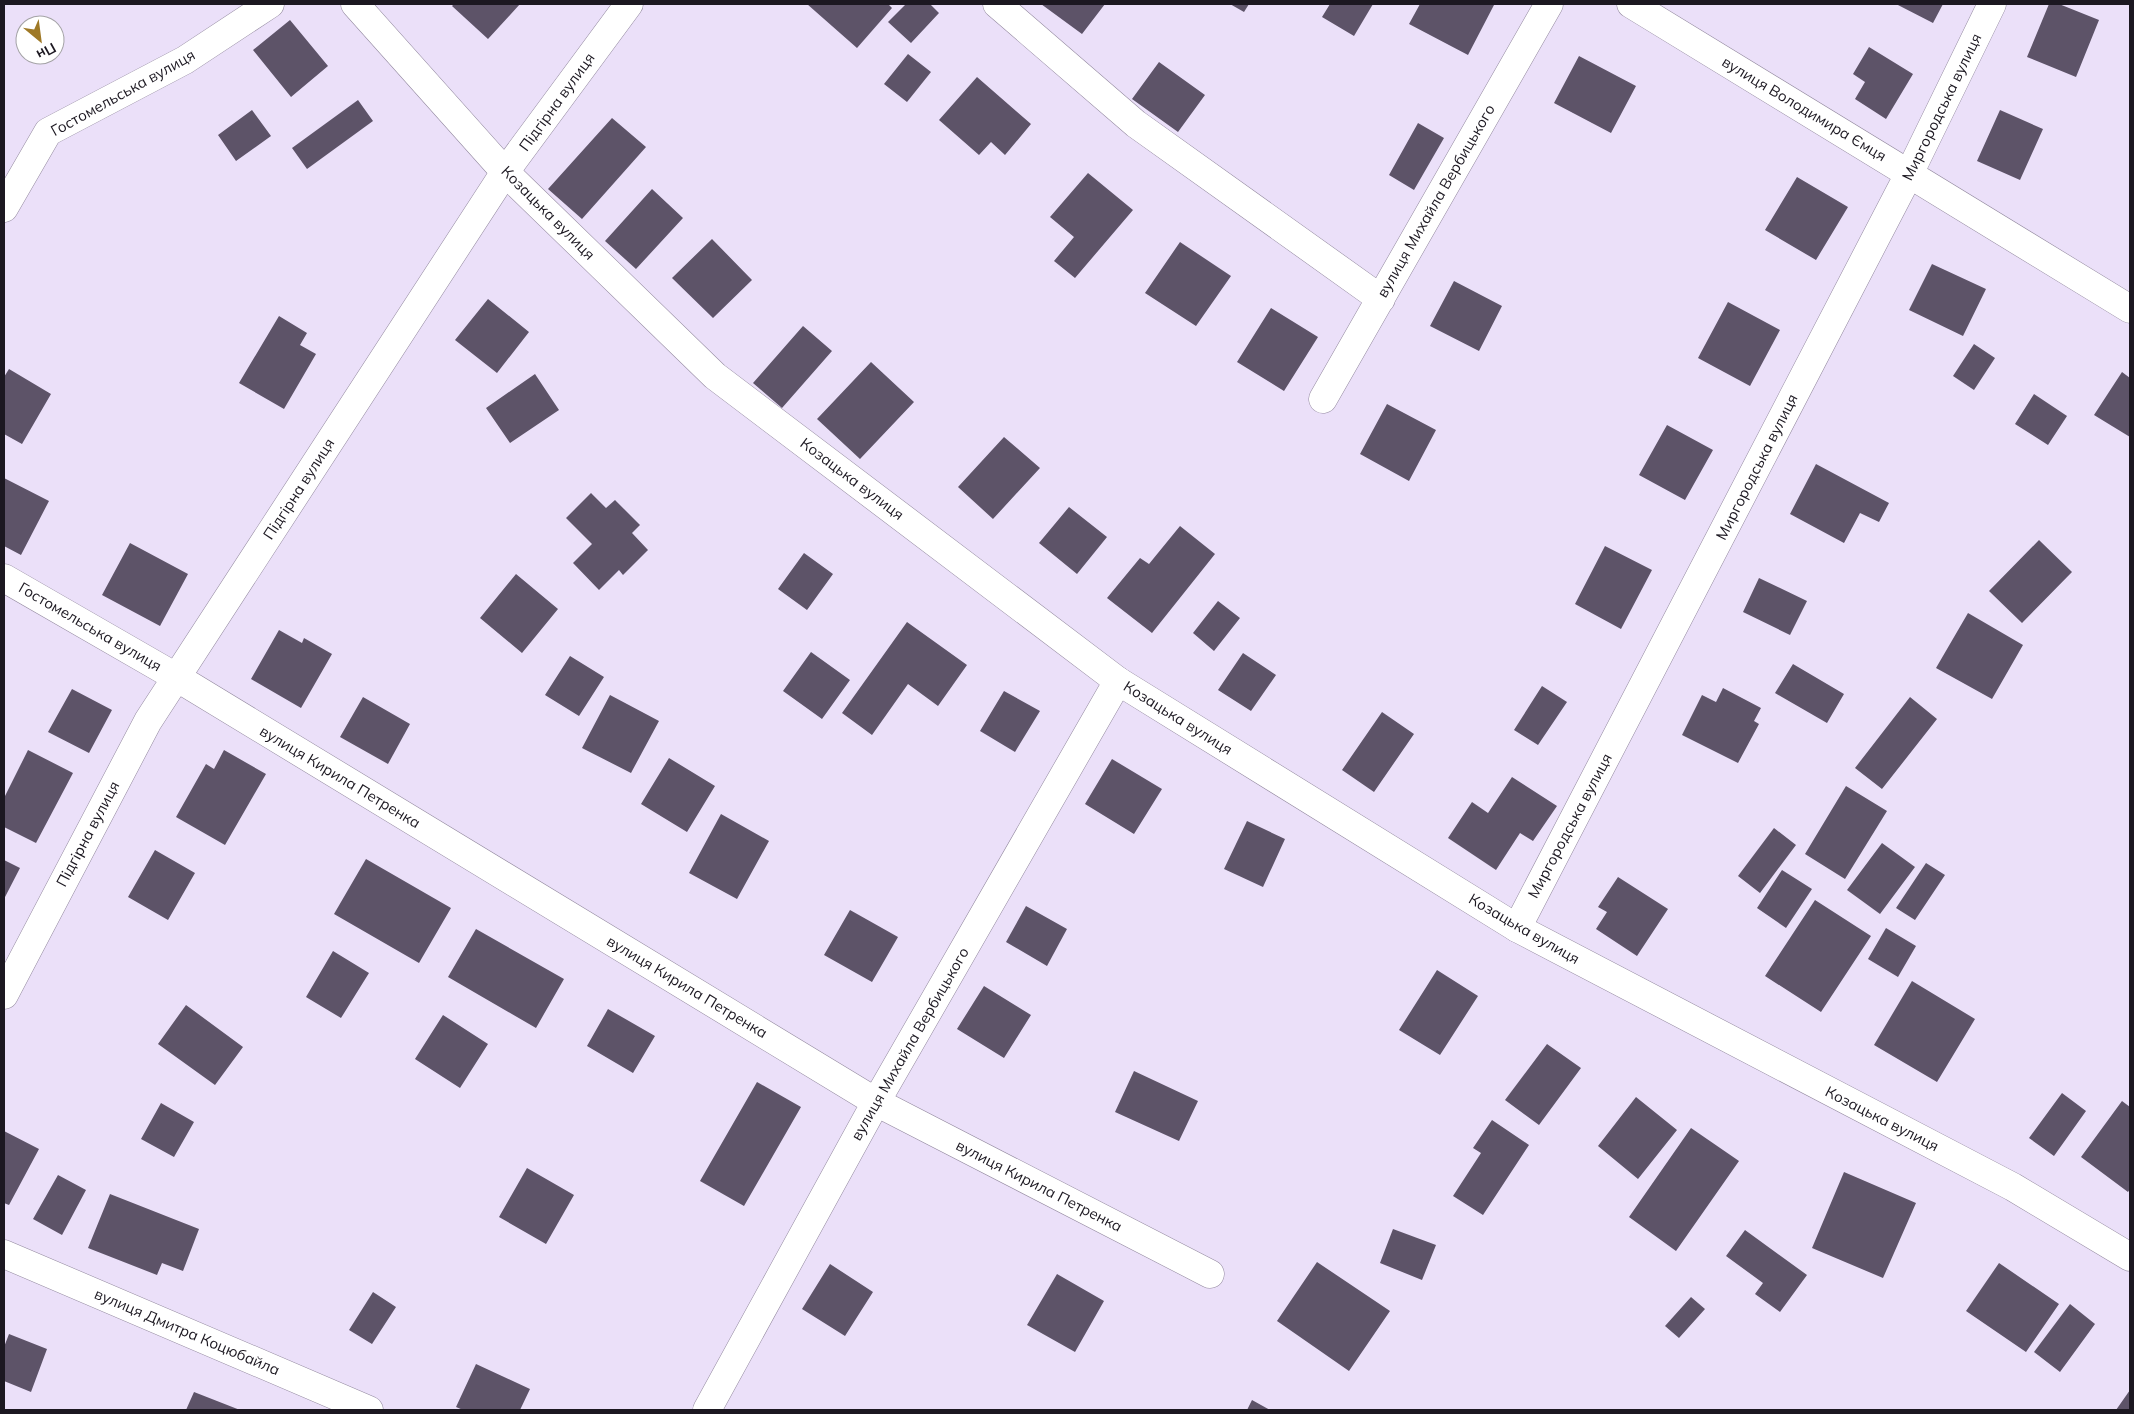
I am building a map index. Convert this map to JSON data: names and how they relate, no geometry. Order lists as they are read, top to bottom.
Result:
{
  "streets": {
    "street": [
      "Гостомельська вулиця",
      "Підгірна вулиця",
      "Миргородська вулиця",
      "вулиця Володимира Ємця",
      "вулиця Михайла Вербицького",
      "Козацька вулиця",
      "вулиця Кирила Петренка",
      "вулиця Дмитра Коцюбайла"
    ]
  },
  "crossings": [
    ["Гостомельська вулиця", "Підгірна вулиця"],
    ["Гостомельська вулиця", "вулиця Кирила Петренка"],
    ["Підгірна вулиця", "Козацька вулиця"],
    ["Підгірна вулиця", "вулиця Кирила Петренка"],
    ["Миргородська вулиця", "вулиця Володимира Ємця"],
    ["Миргородська вулиця", "Козацька вулиця"],
    ["вулиця Михайла Вербицького", "Козацька вулиця"],
    ["вулиця Михайла Вербицького", "вулиця Кирила Петренка"]
  ],
  "north": "bottom right"
}
